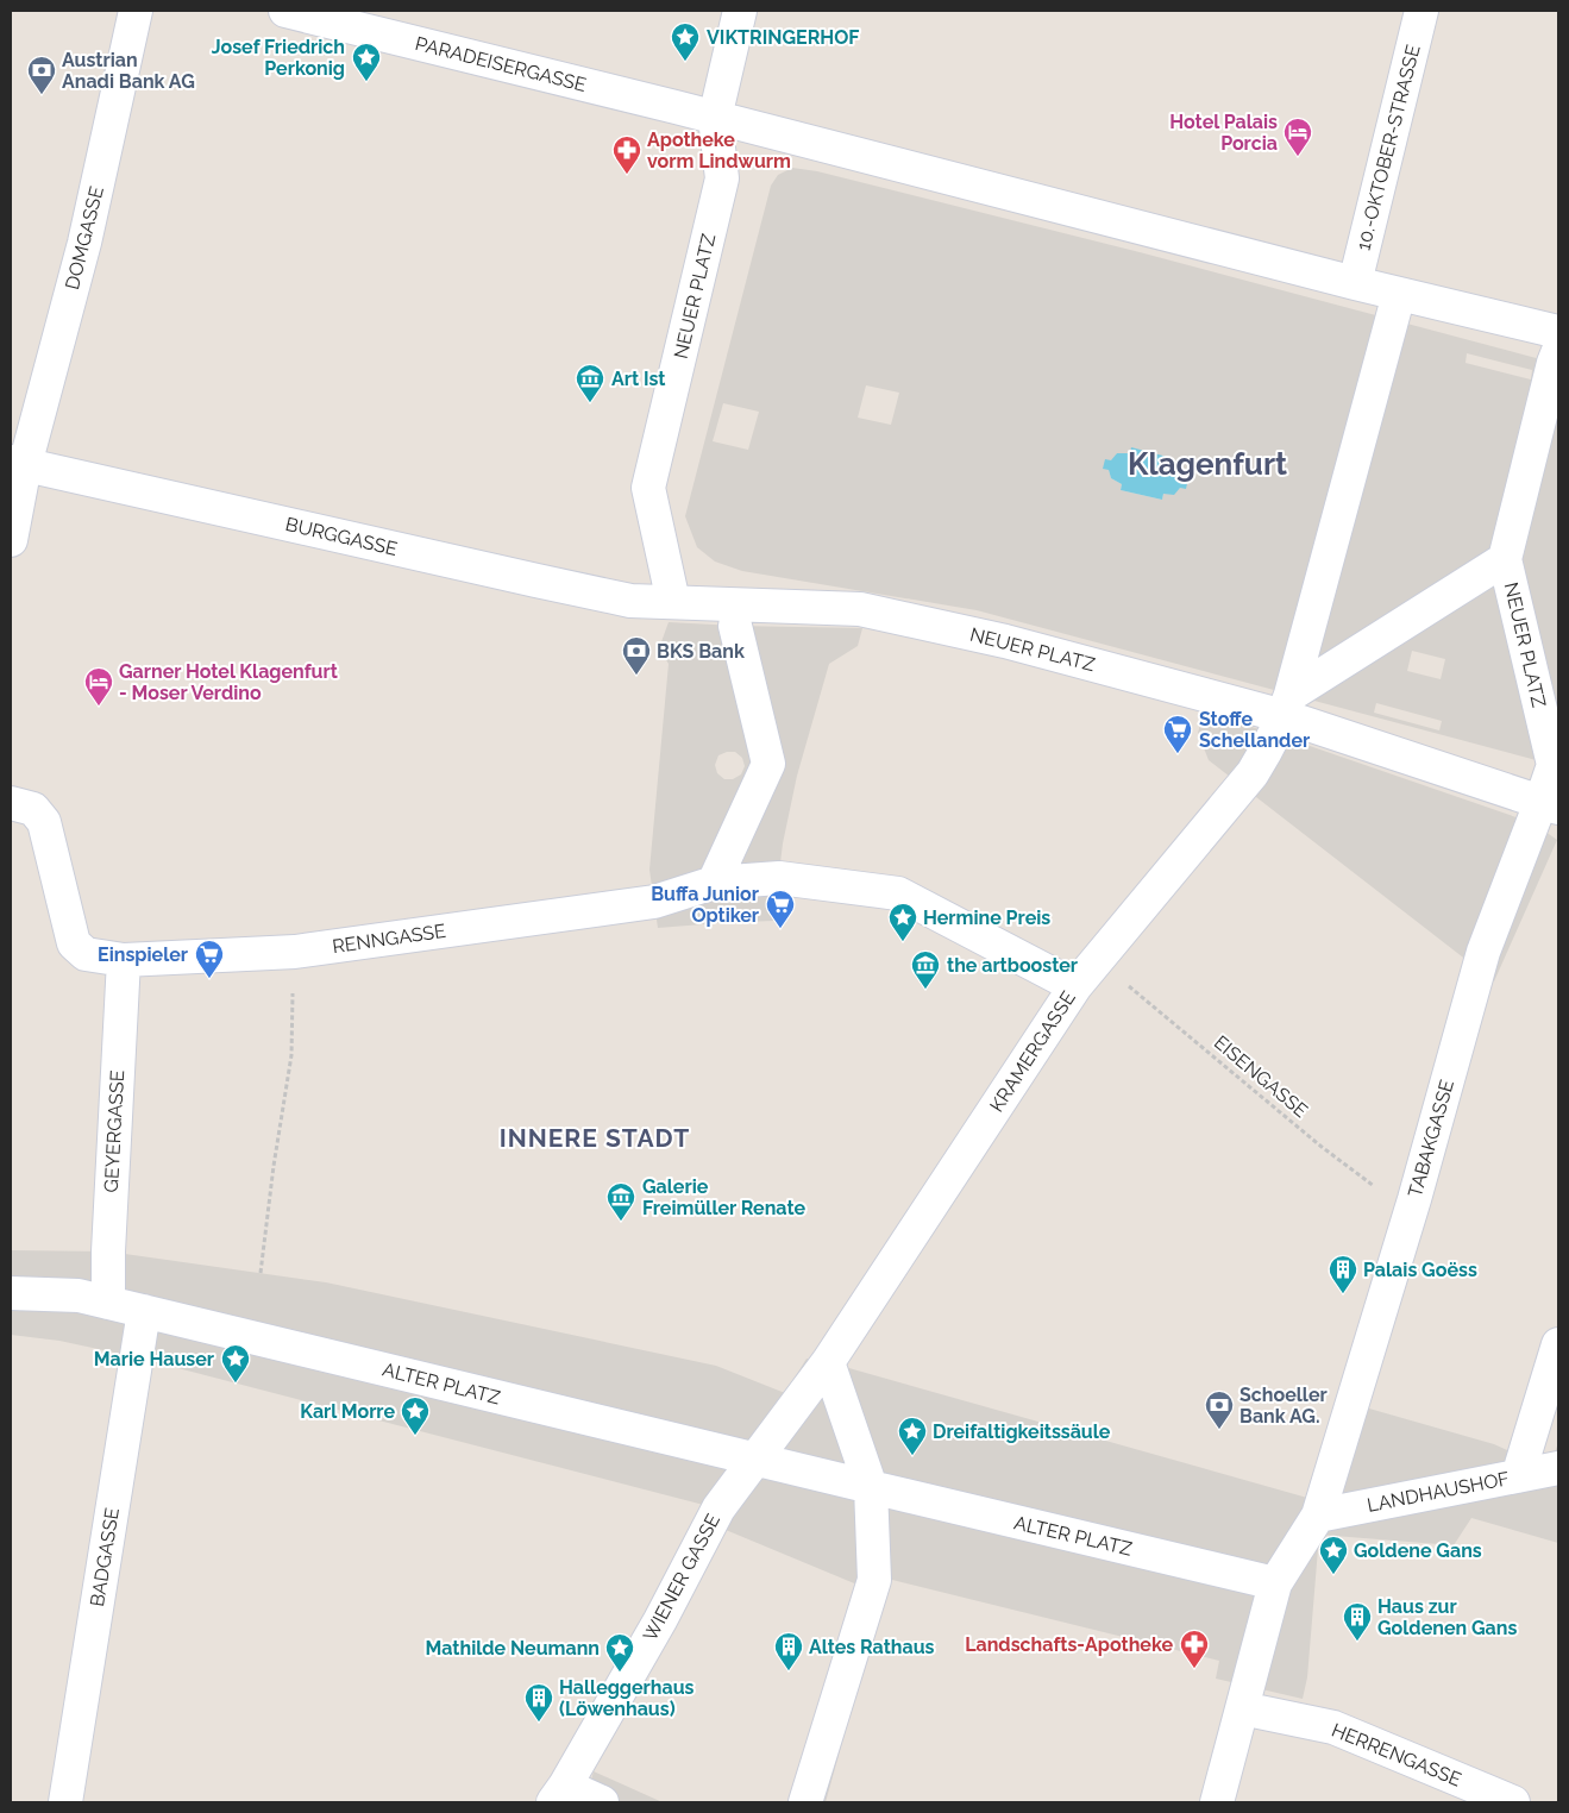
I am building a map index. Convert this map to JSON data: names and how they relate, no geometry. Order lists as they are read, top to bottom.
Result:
{
  "streets": {
    "street": [
      "PARADEISERGASSE",
      "10.-OKTOBER-STRASSE",
      "DOMGASSE",
      "NEUER PLATZ",
      "BURGGASSE",
      "RENNGASSE",
      "KRAMERGASSE",
      "GEYERGASSE",
      "TABAKGASSE",
      "ALTER PLATZ",
      "LANDHAUSHOF",
      "BADGASSE",
      "WIENER GASSE",
      "HERRENGASSE"
    ],
    "path": ["EISENGASSE"]
  },
  "crossings": [
    ["PARADEISERGASSE", "NEUER PLATZ"],
    ["DOMGASSE", "BURGGASSE"],
    ["NEUER PLATZ", "BURGGASSE"],
    ["NEUER PLATZ", "KRAMERGASSE"],
    ["NEUER PLATZ", "TABAKGASSE"],
    ["RENNGASSE", "KRAMERGASSE"],
    ["RENNGASSE", "GEYERGASSE"],
    ["KRAMERGASSE", "EISENGASSE"],
    ["KRAMERGASSE", "WIENER GASSE"],
    ["EISENGASSE", "TABAKGASSE"],
    ["GEYERGASSE", "ALTER PLATZ"],
    ["TABAKGASSE", "LANDHAUSHOF"],
    ["ALTER PLATZ", "BADGASSE"],
    ["ALTER PLATZ", "WIENER GASSE"]
  ],
  "districts": ["Klagenfurt", "INNERE STADT"],
  "places": {
    "place": [
      "VIKTRINGERHOF",
      "Josef Friedrich Perkonig",
      "Hermine Preis",
      "Marie Hauser",
      "Karl Morre",
      "Dreifaltigkeitssäule",
      "Goldene Gans",
      "Mathilde Neumann"
    ],
    "bank": ["Austrian Anadi Bank AG", "BKS Bank", "Schoeller Bank AG."],
    "hotel": ["Hotel Palais Porcia", "Garner Hotel Klagenfurt - Moser Verdino"],
    "pharmacy": ["Apotheke vorm Lindwurm", "Landschafts-Apotheke"],
    "museum": ["Art Ist", "the artbooster", "Galerie Freimüller Renate"],
    "supermarket": ["Stoffe Schellander", "Buffa Junior Optiker", "Einspieler"],
    "building": [
      "Palais Goëss",
      "Haus zur Goldenen Gans",
      "Altes Rathaus",
      "Halleggerhaus (Löwenhaus)"
    ]
  }
}
